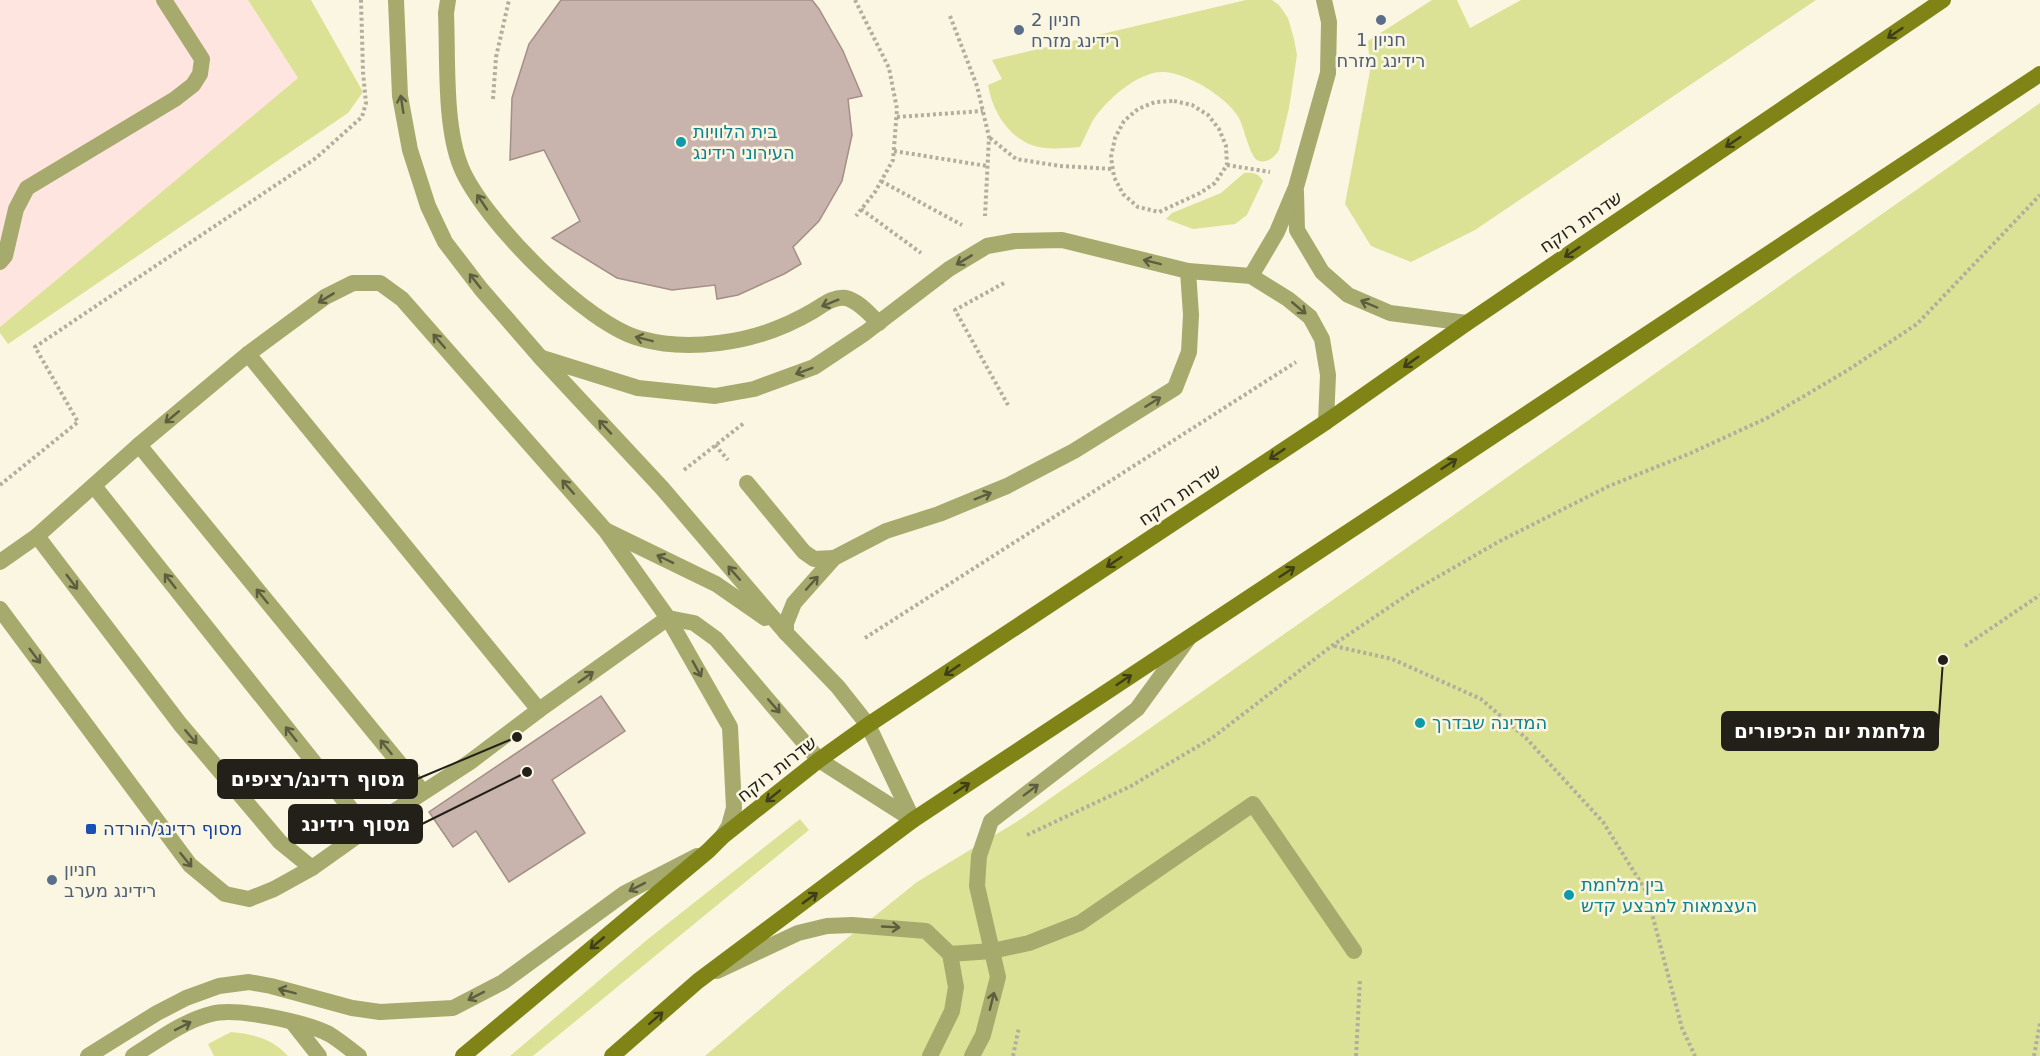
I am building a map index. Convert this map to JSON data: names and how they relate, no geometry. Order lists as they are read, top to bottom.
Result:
{
  "streets": {
    "main road": ["שדרות רוקח"]
  },
  "places": {
    "other": [
      "1 חניון רידינג מזרח",
      "2 חניון רידינג מזרח",
      "בית הלוויות העירוני רידינג",
      "מלחמת יום הכיפורים",
      "המדינה שבדרך",
      "מסוף רדינג/רציפים",
      "מסוף רידינג",
      "חניון רידינג מערב",
      "בין מלחמת העצמאות למבצע קדש"
    ],
    "transit": ["מסוף רדינג/הורדה"]
  }
}
